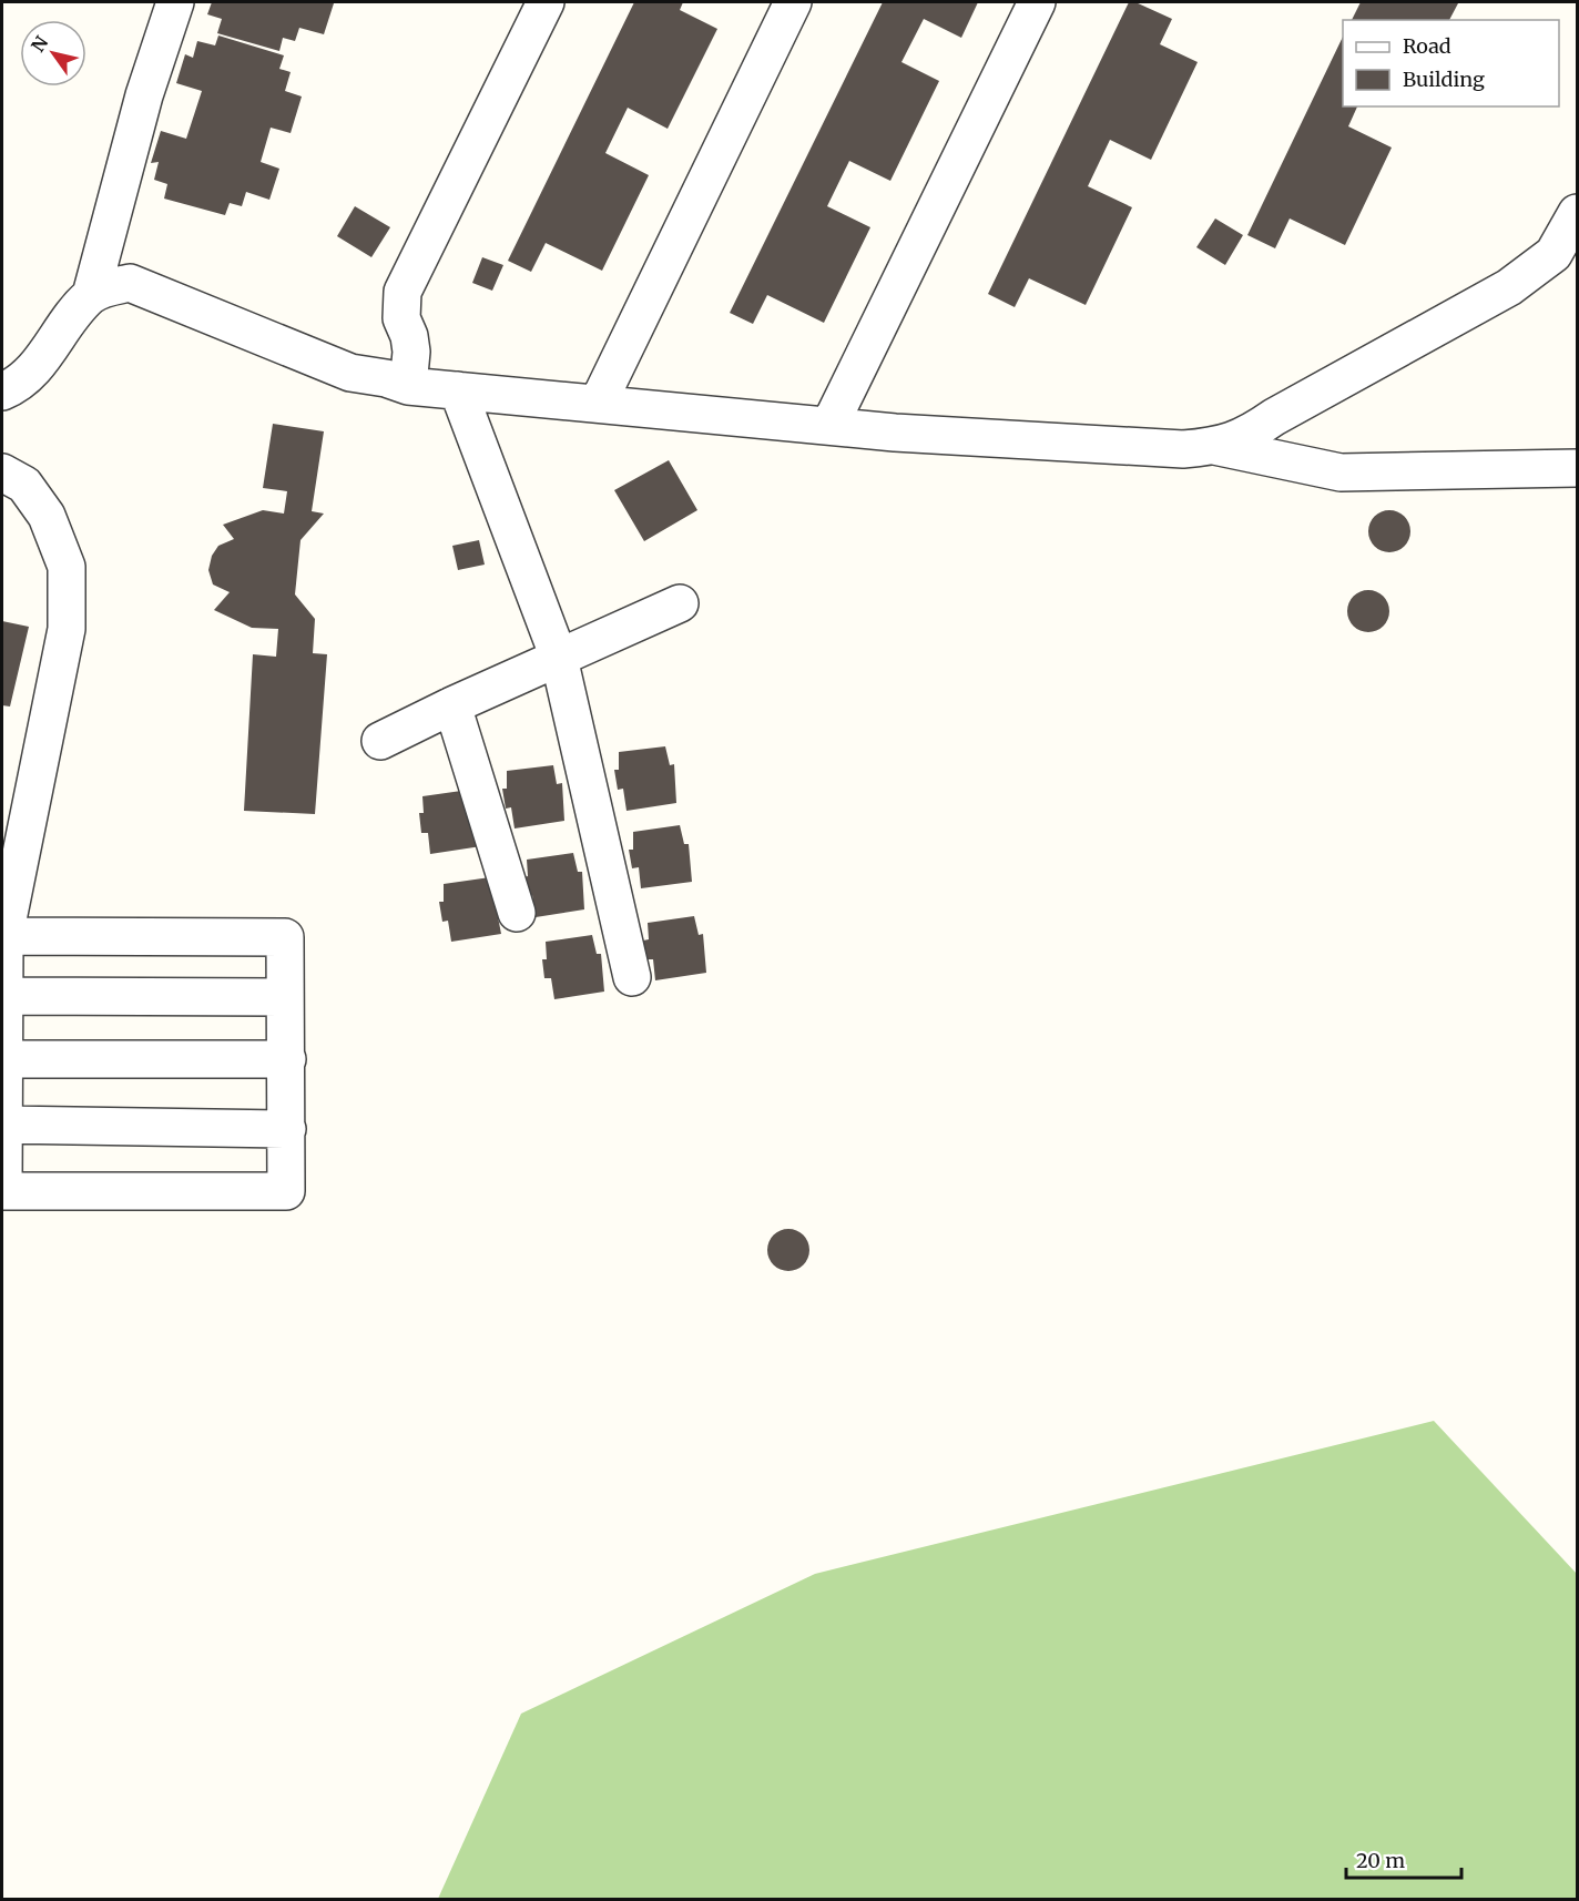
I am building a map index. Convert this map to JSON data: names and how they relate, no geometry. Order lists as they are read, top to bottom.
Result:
{
  "legend": ["Road", "Building"],
  "scale_bar": "20 m",
  "north": "top left"
}
